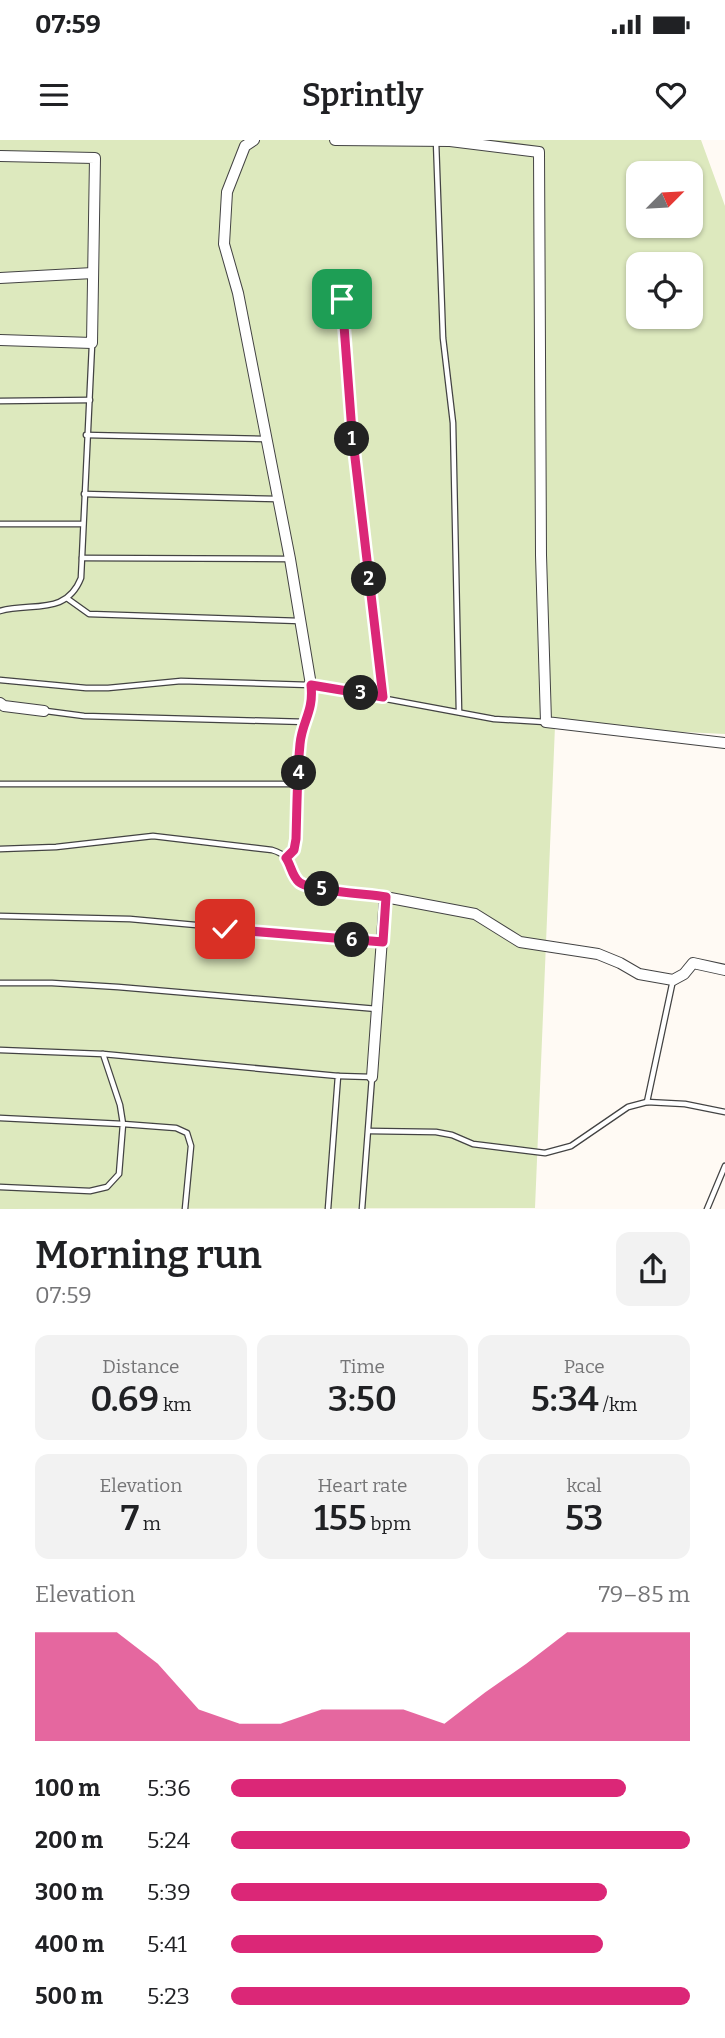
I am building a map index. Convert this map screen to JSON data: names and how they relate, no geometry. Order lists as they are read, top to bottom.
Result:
{
  "north": "top right",
  "page": {
    "status": "07:59",
    "header": "Sprintly",
    "pins": [
      "1",
      "2",
      "3",
      "4",
      "5",
      "6"
    ],
    "heading": ["Morning run", "07:59"],
    "stats": [
      ["Distance", "0.69 km"],
      ["Time", "3:50"],
      ["Pace", "5:34 /km"],
      ["Elevation", "7 m"],
      ["Heart rate", "155 bpm"],
      ["kcal", "53"]
    ],
    "chart": ["Elevation", "79–85 m"],
    "list": [
      {
        "name": "100 m",
        "note": "5:36"
      },
      {
        "name": "200 m",
        "note": "5:24"
      },
      {
        "name": "300 m",
        "note": "5:39"
      },
      {
        "name": "400 m",
        "note": "5:41"
      },
      {
        "name": "500 m",
        "note": "5:23"
      }
    ]
  }
}
